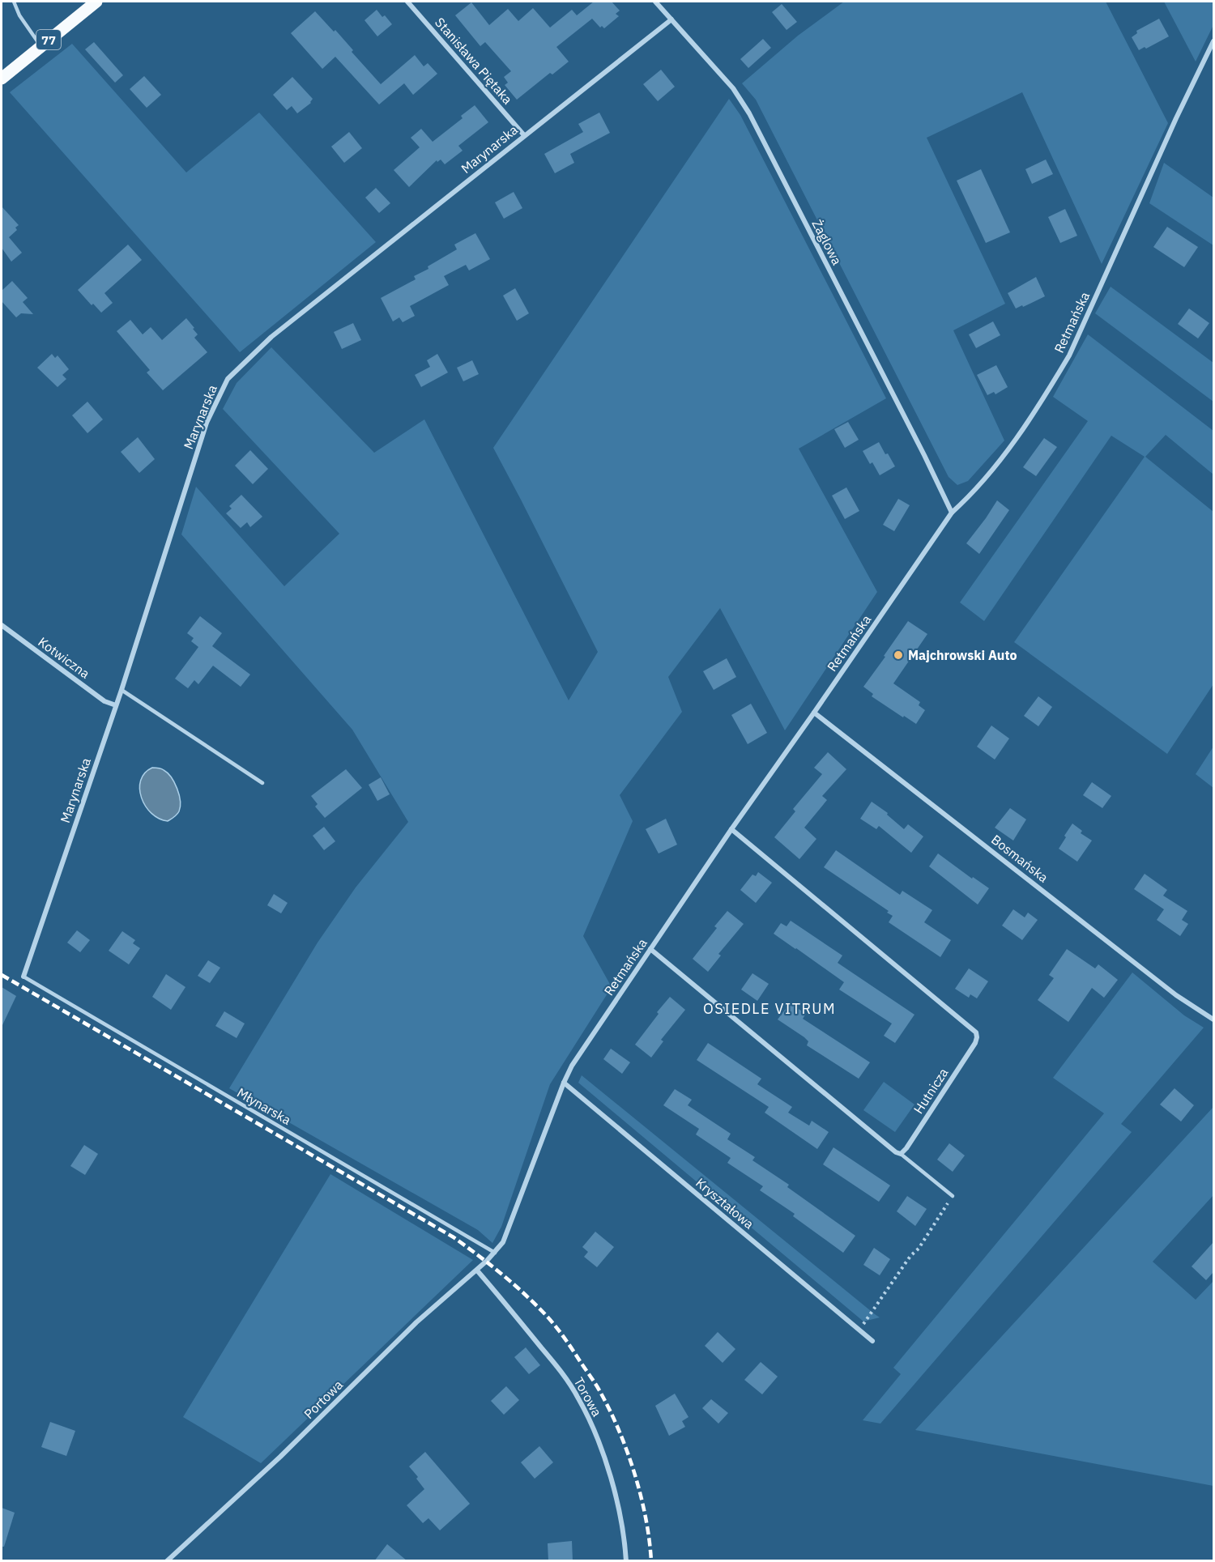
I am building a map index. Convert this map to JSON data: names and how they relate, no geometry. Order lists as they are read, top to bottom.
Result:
{
  "streets": {
    "main road": ["77"],
    "street": [
      "Stanisława Piętaka",
      "Marynarska",
      "Żaglowa",
      "Retmańska",
      "Kotwiczna",
      "Bosmańska",
      "Hutnicza",
      "Kryształowa",
      "Torowa",
      "Portowa"
    ],
    "lane": ["Młynarska"]
  },
  "crossings": [
    ["Stanisława Piętaka", "Marynarska"],
    ["Marynarska", "Żaglowa"],
    ["Marynarska", "Kotwiczna"],
    ["Marynarska", "Młynarska"],
    ["Żaglowa", "Retmańska"],
    ["Retmańska", "Bosmańska"],
    ["Retmańska", "Hutnicza"],
    ["Retmańska", "Młynarska"],
    ["Retmańska", "Kryształowa"],
    ["Retmańska", "Portowa"],
    ["Młynarska", "Portowa"],
    ["Torowa", "Portowa"]
  ],
  "districts": ["OSIEDLE VITRUM"],
  "places": ["Majchrowski Auto"]
}
